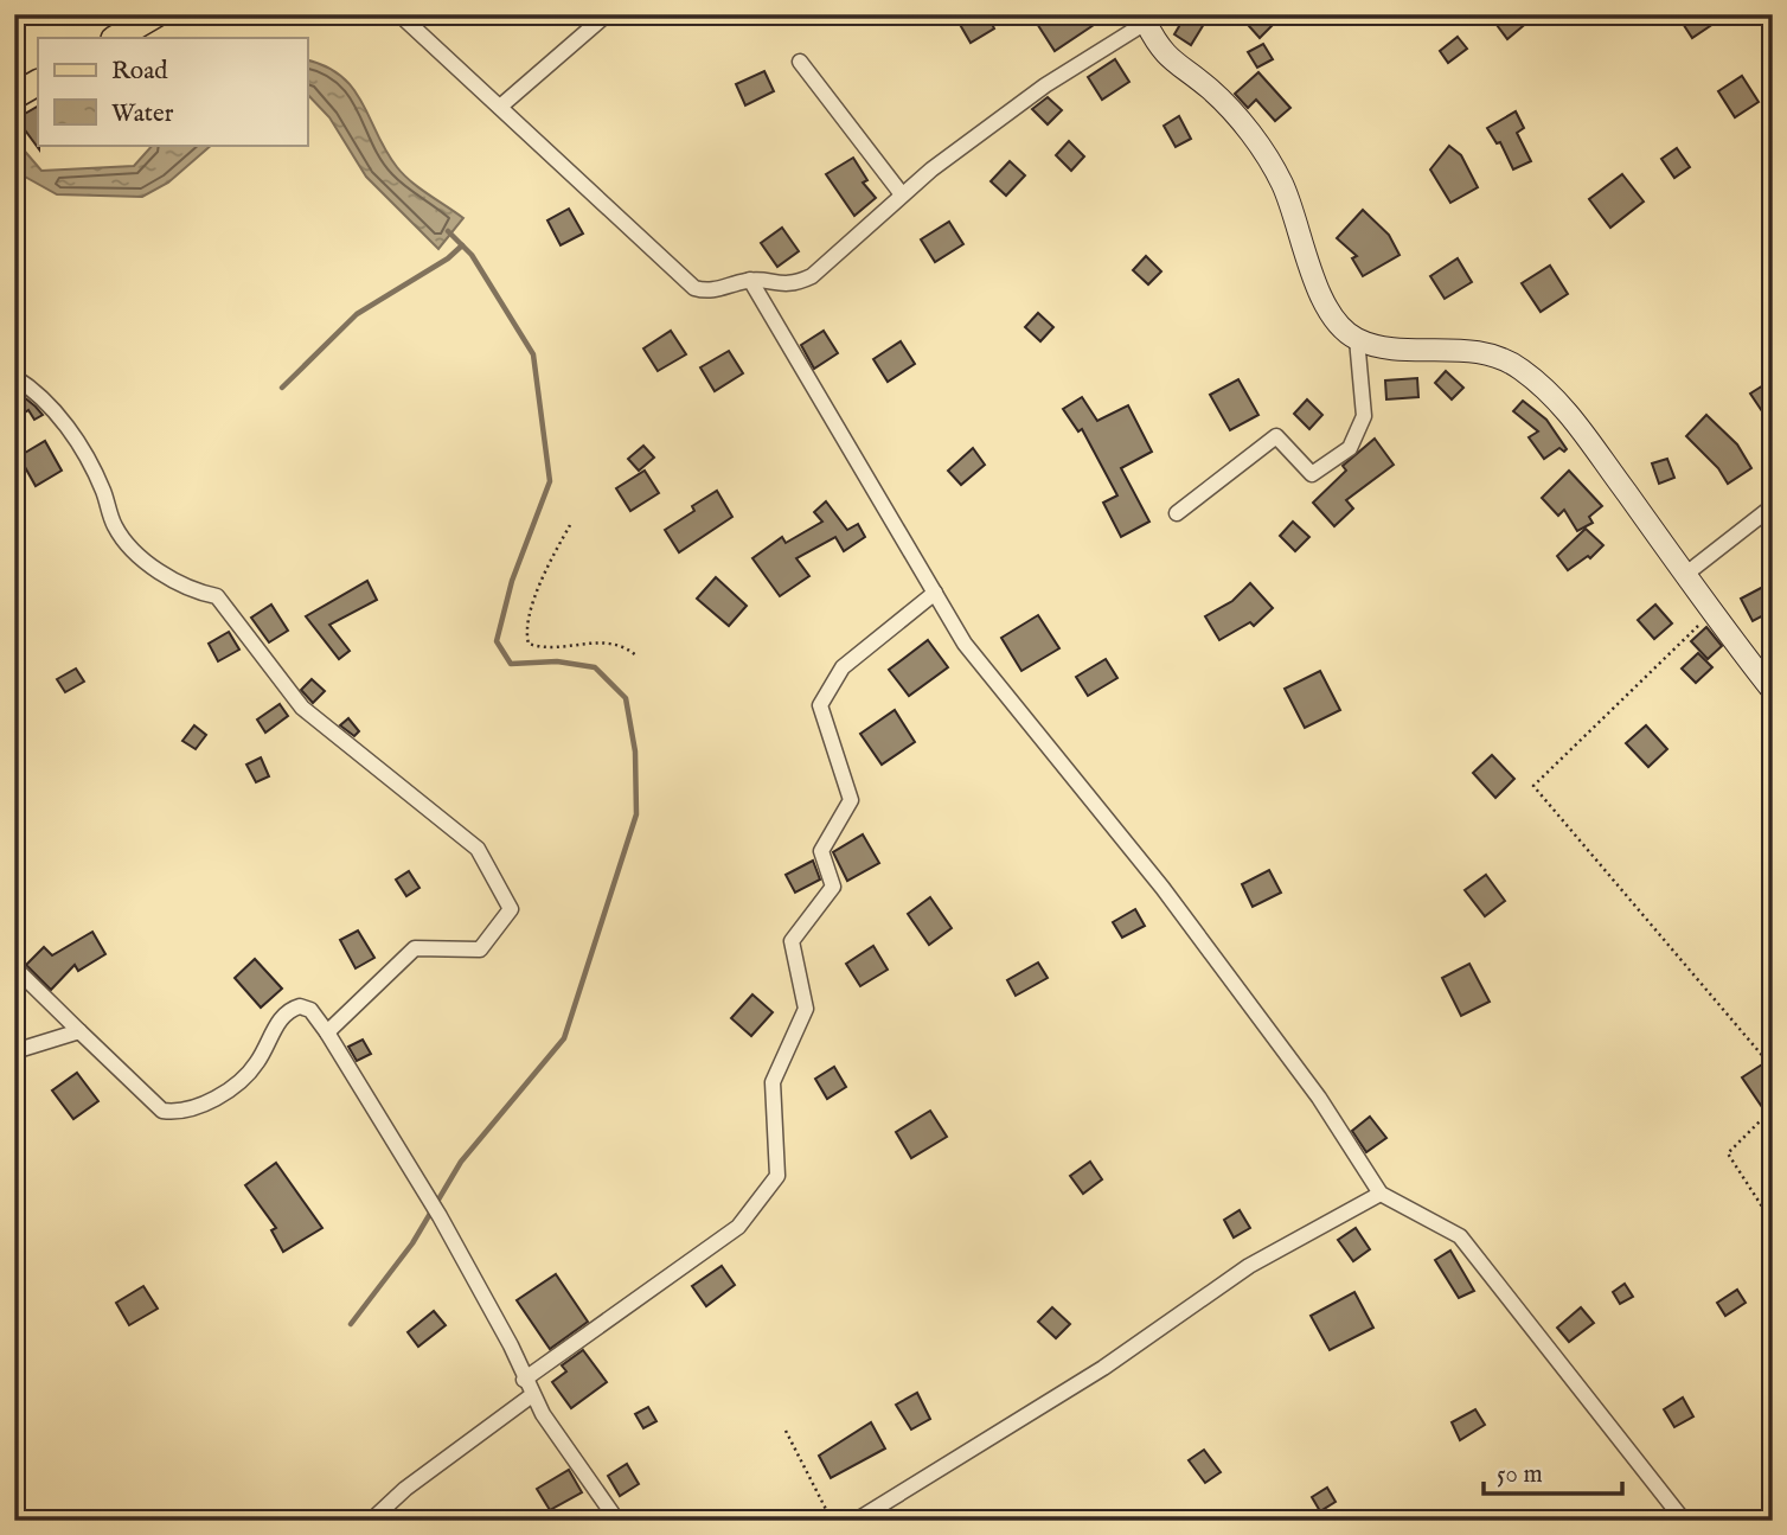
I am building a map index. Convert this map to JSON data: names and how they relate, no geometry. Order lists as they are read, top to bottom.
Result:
{
  "legend": ["Road", "Water"],
  "scale_bar": "50 m"
}
